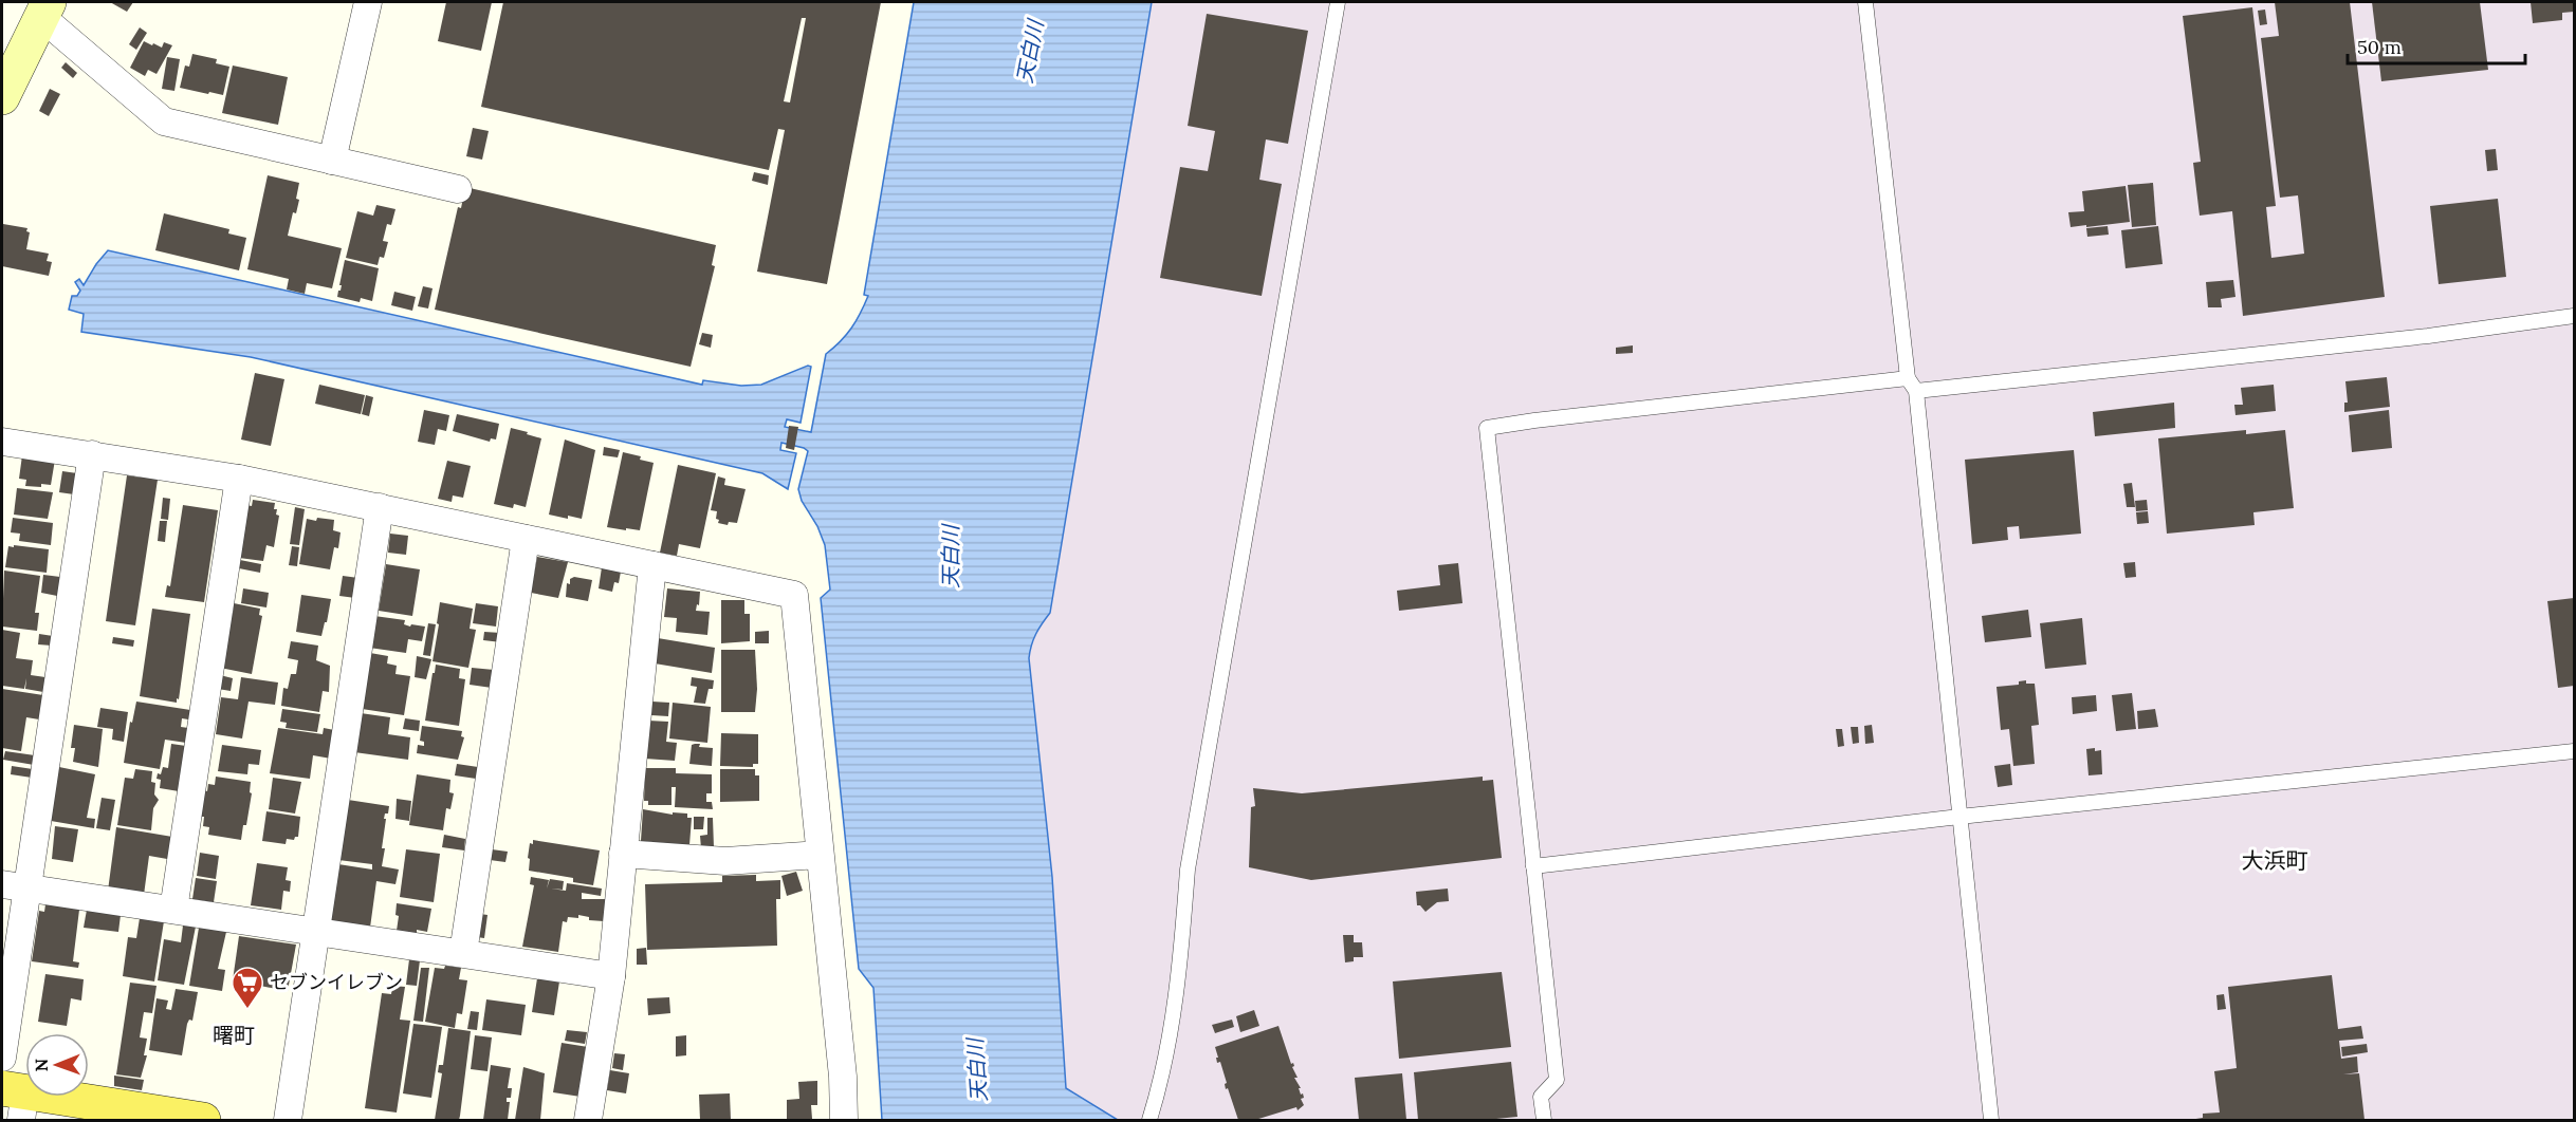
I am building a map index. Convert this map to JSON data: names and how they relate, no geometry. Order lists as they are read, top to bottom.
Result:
{
  "districts": ["大浜町", "曙町"],
  "water": ["天白川"],
  "places": {
    "supermarket": ["セブンイレブン"]
  },
  "scale_bar": "50 m",
  "north": "left"
}
